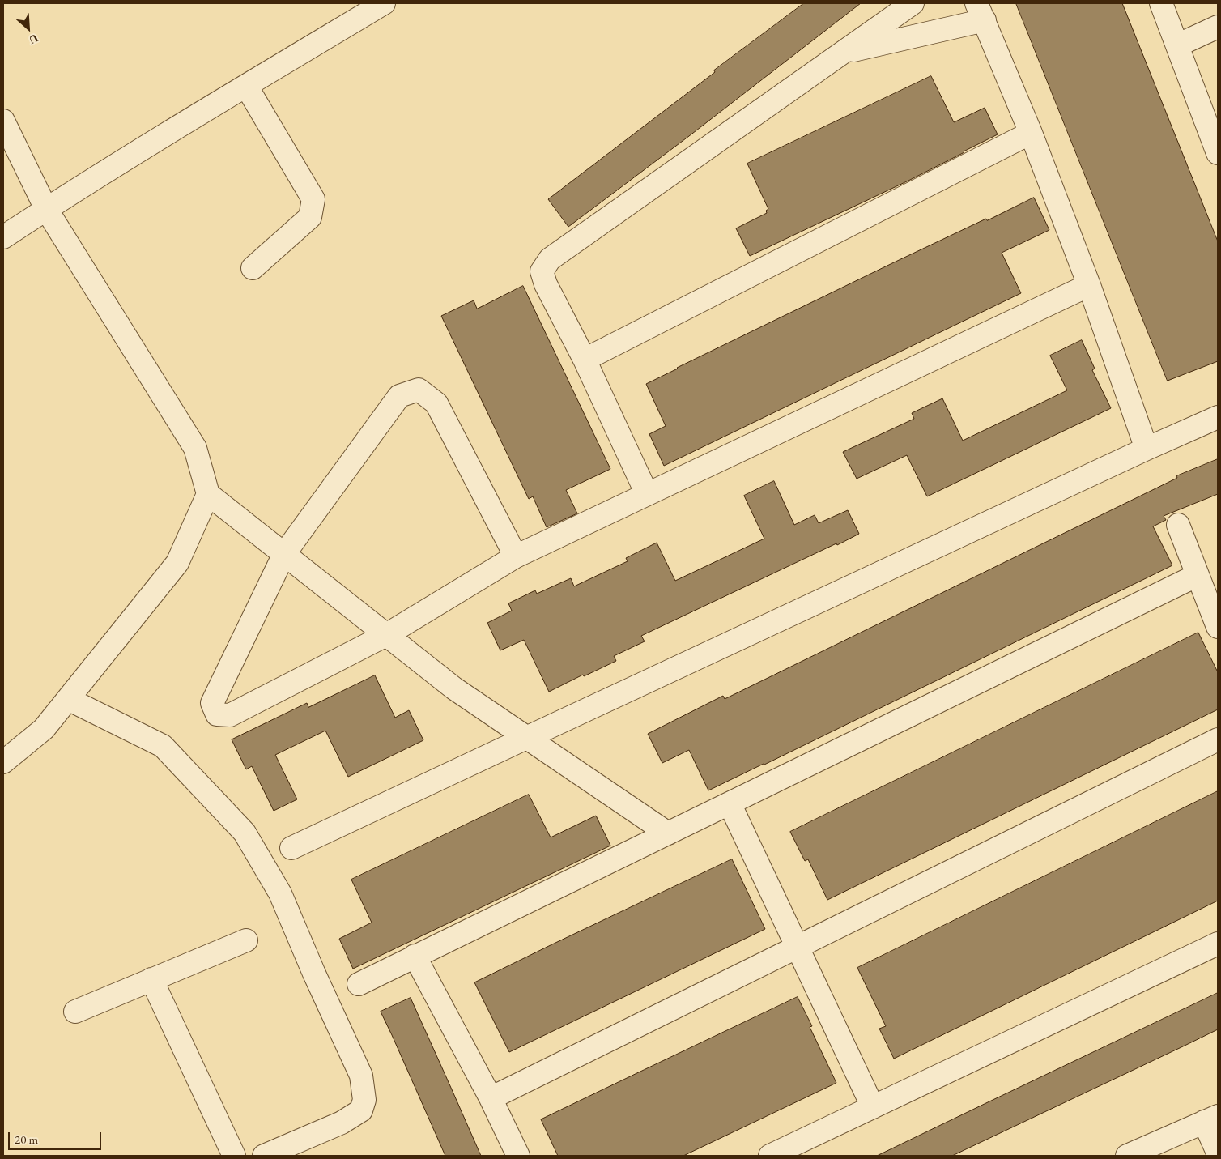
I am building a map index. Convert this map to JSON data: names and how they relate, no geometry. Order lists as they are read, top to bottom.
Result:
{
  "scale_bar": "20 m",
  "north": "bottom right"
}
